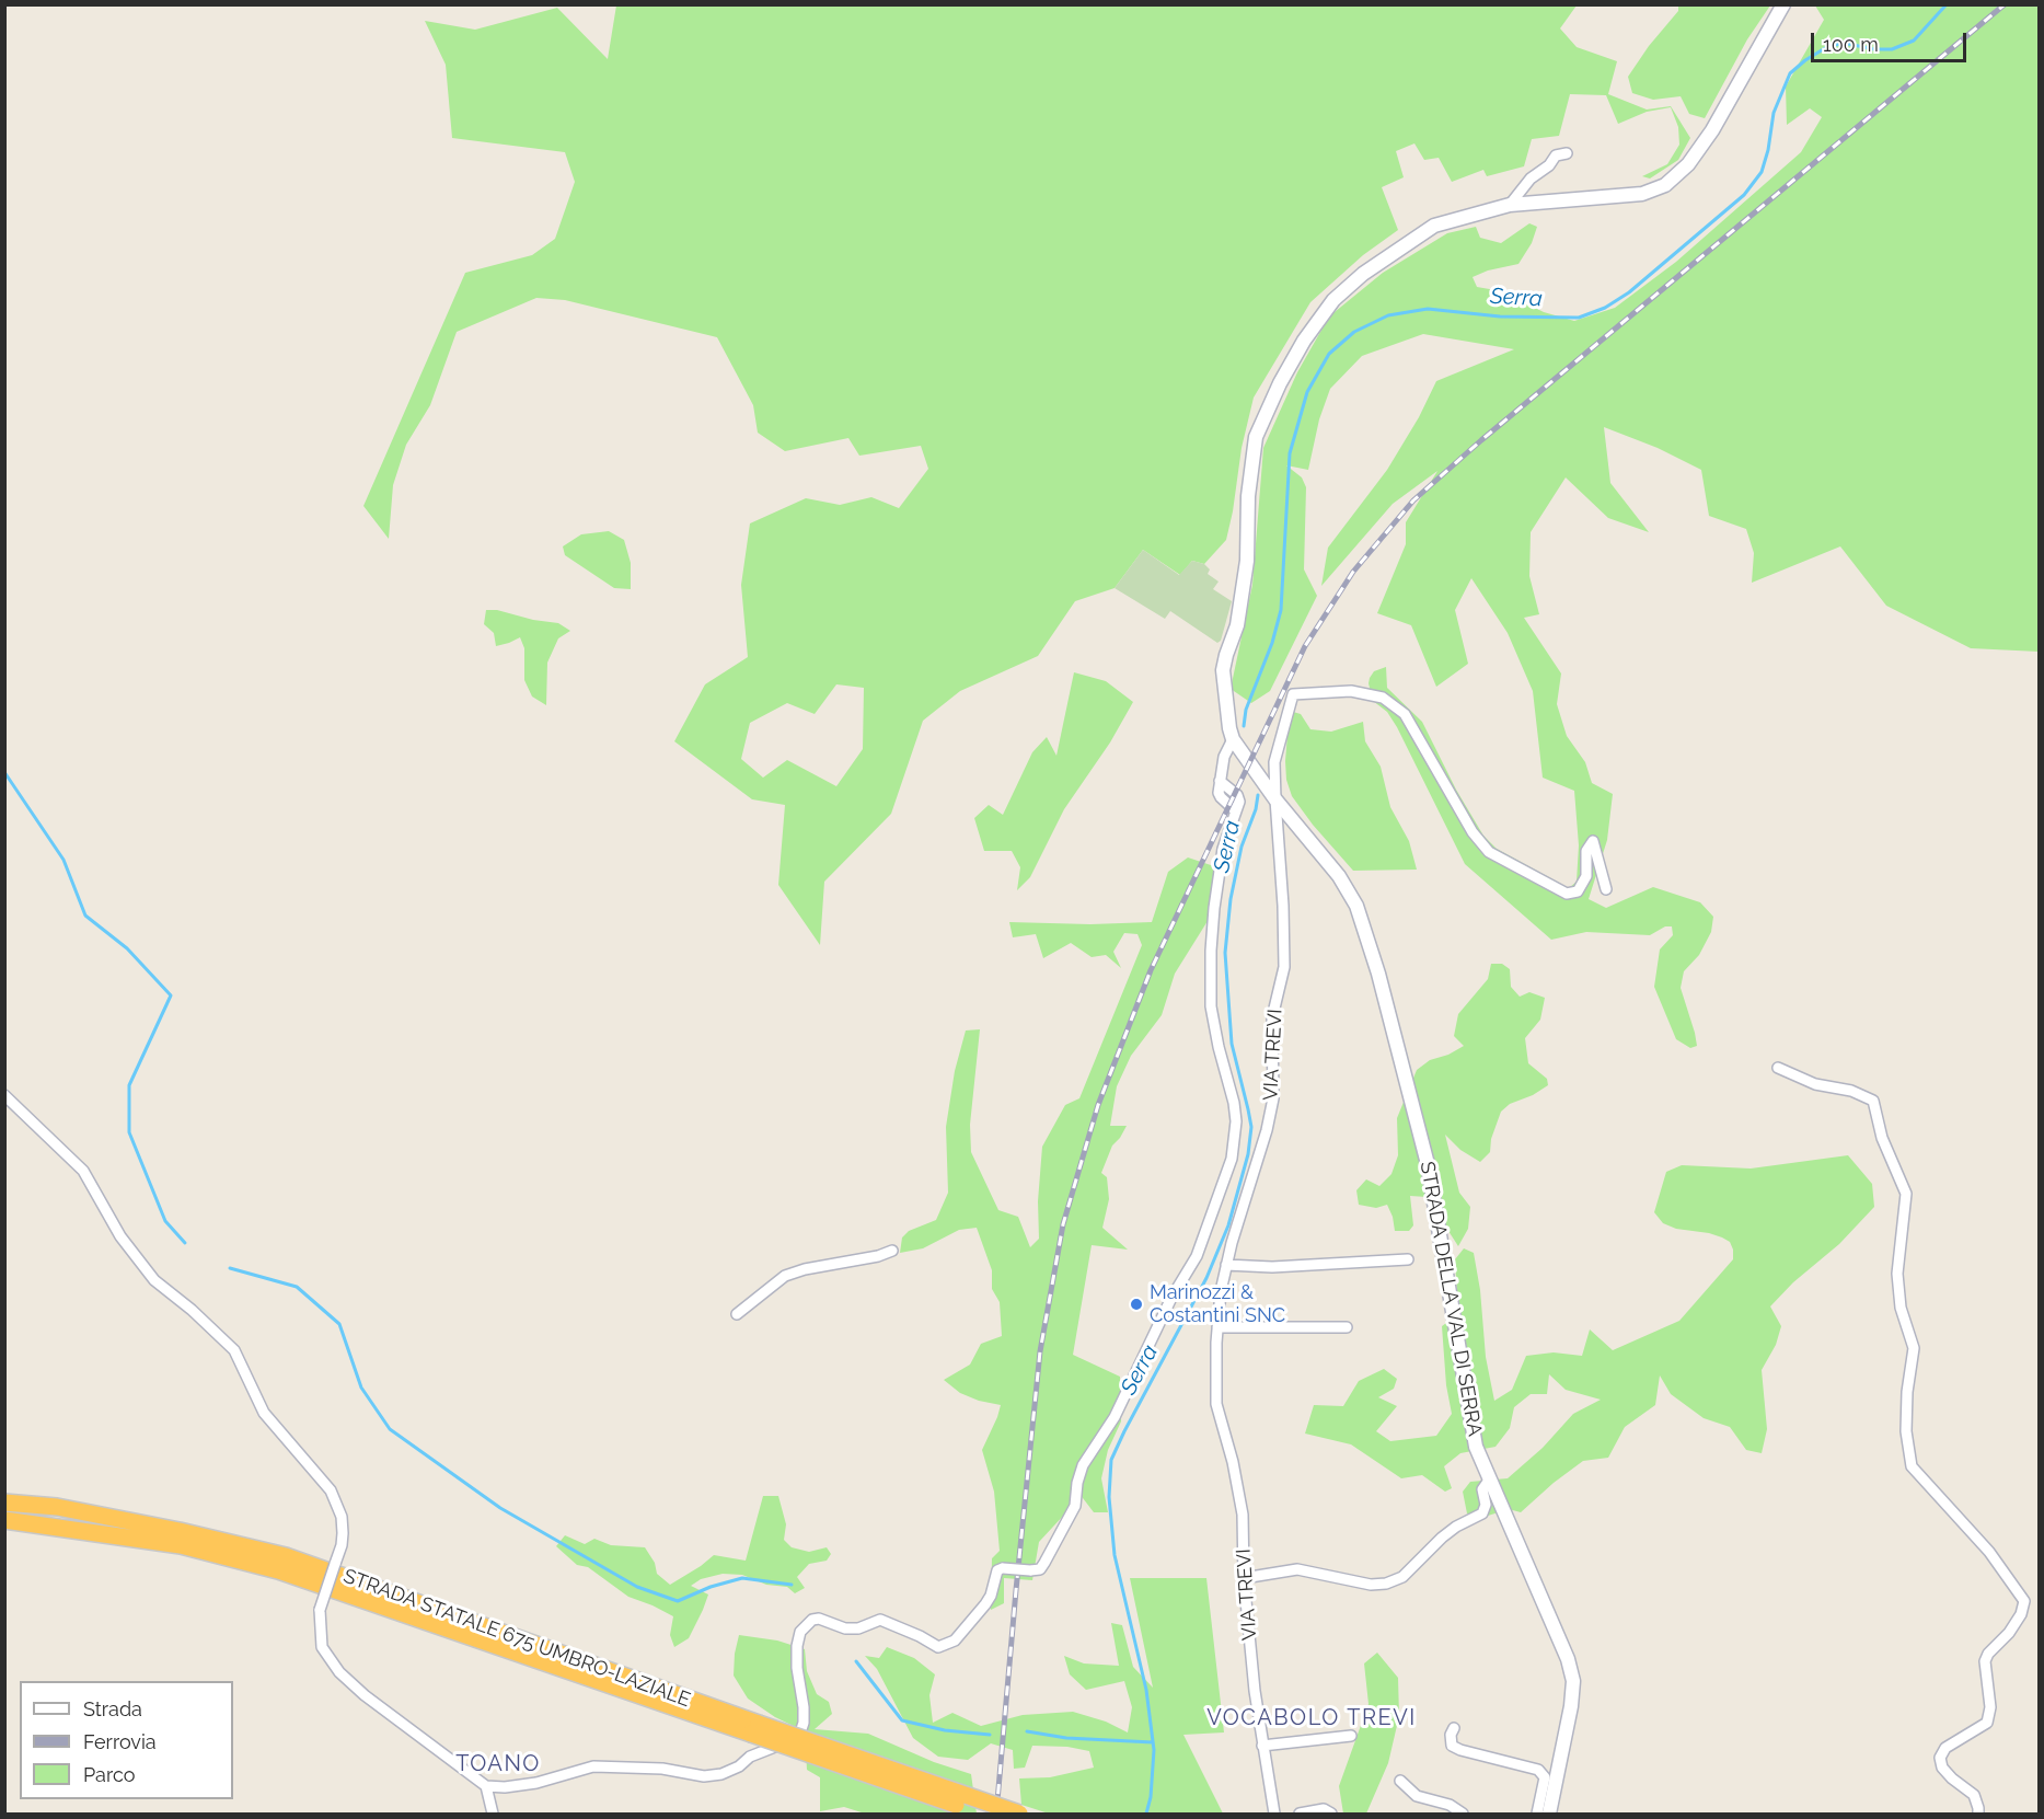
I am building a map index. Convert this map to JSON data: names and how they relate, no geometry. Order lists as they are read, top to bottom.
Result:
{
  "streets": {
    "highway": ["STRADA STATALE 675 UMBRO-LAZIALE"],
    "street": ["VIA TREVI", "STRADA DELLA VAL DI SERRA"]
  },
  "crossings": [
    ["VIA TREVI", "STRADA DELLA VAL DI SERRA"]
  ],
  "districts": ["VOCABOLO TREVI", "TOANO"],
  "water": ["Serra"],
  "places": ["Marinozzi & Costantini SNC"],
  "legend": ["Strada", "Ferrovia", "Parco"],
  "scale_bar": "100 m"
}
